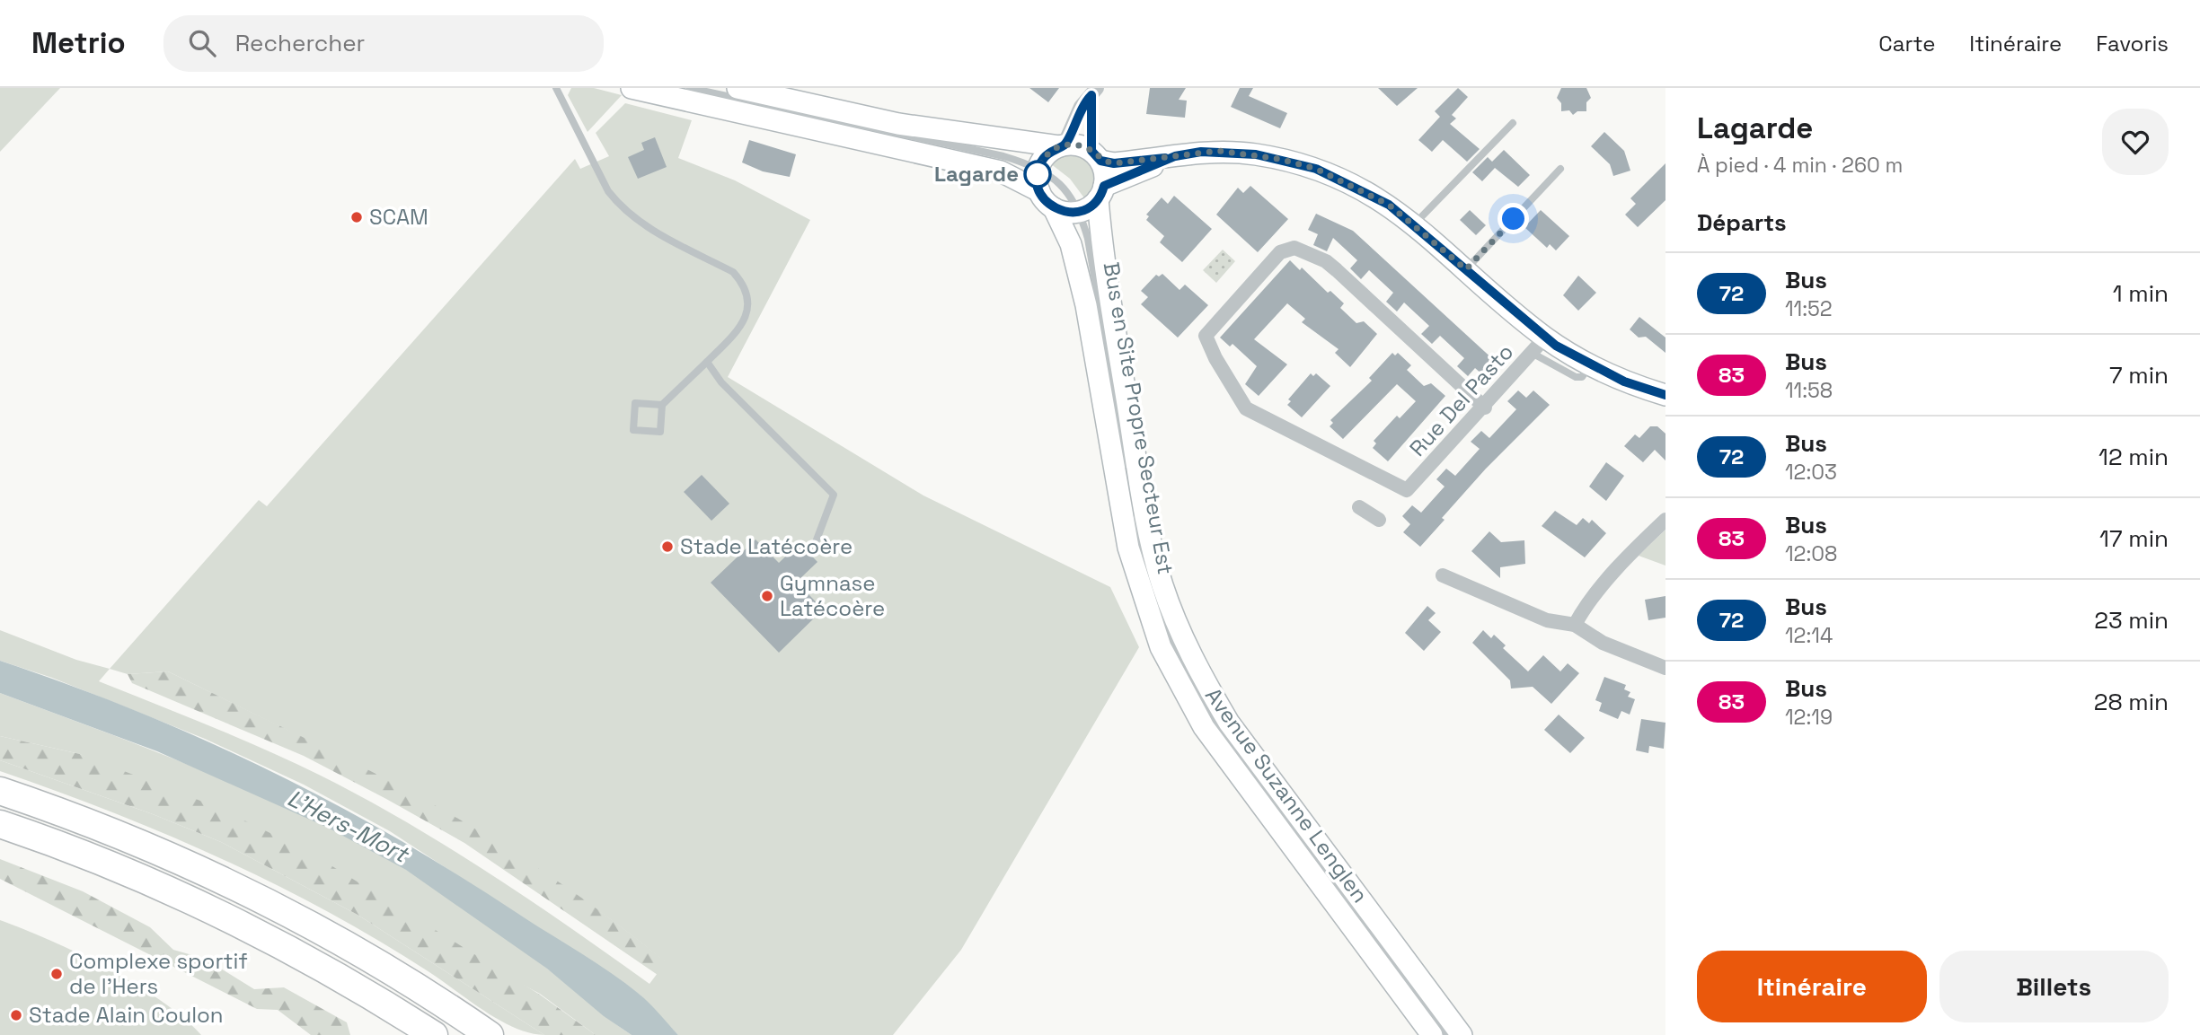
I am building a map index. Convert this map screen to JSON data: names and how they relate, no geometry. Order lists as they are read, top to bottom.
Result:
{
  "streets": {
    "street": ["Rue Del Pasto", "Avenue Suzanne Lenglen"],
    "lane": ["Bus en Site Propre Secteur Est"]
  },
  "water": ["L'Hers-Mort"],
  "places": [
    "Lagarde",
    "SCAM",
    "Stade Latécoère",
    "Gymnase Latécoère",
    "Complexe sportif de l'Hers",
    "Stade Alain Coulon"
  ],
  "lines": ["bus line 72"],
  "page": {
    "header": "Metrio",
    "search": "Rechercher",
    "nav": ["Carte", "Itinéraire", "Favoris"],
    "heading": [
      ["Lagarde", "À pied · 4 min · 260 m"],
      "Départs"
    ],
    "list": [
      {
        "mark": "72",
        "name": "Bus",
        "note": "11:52",
        "value": "1 min"
      },
      {
        "mark": "83",
        "name": "Bus",
        "note": "11:58",
        "value": "7 min"
      },
      {
        "mark": "72",
        "name": "Bus",
        "note": "12:03",
        "value": "12 min"
      },
      {
        "mark": "83",
        "name": "Bus",
        "note": "12:08",
        "value": "17 min"
      },
      {
        "mark": "72",
        "name": "Bus",
        "note": "12:14",
        "value": "23 min"
      },
      {
        "mark": "83",
        "name": "Bus",
        "note": "12:19",
        "value": "28 min"
      }
    ],
    "buttons": ["Itinéraire", "Billets"]
  }
}
